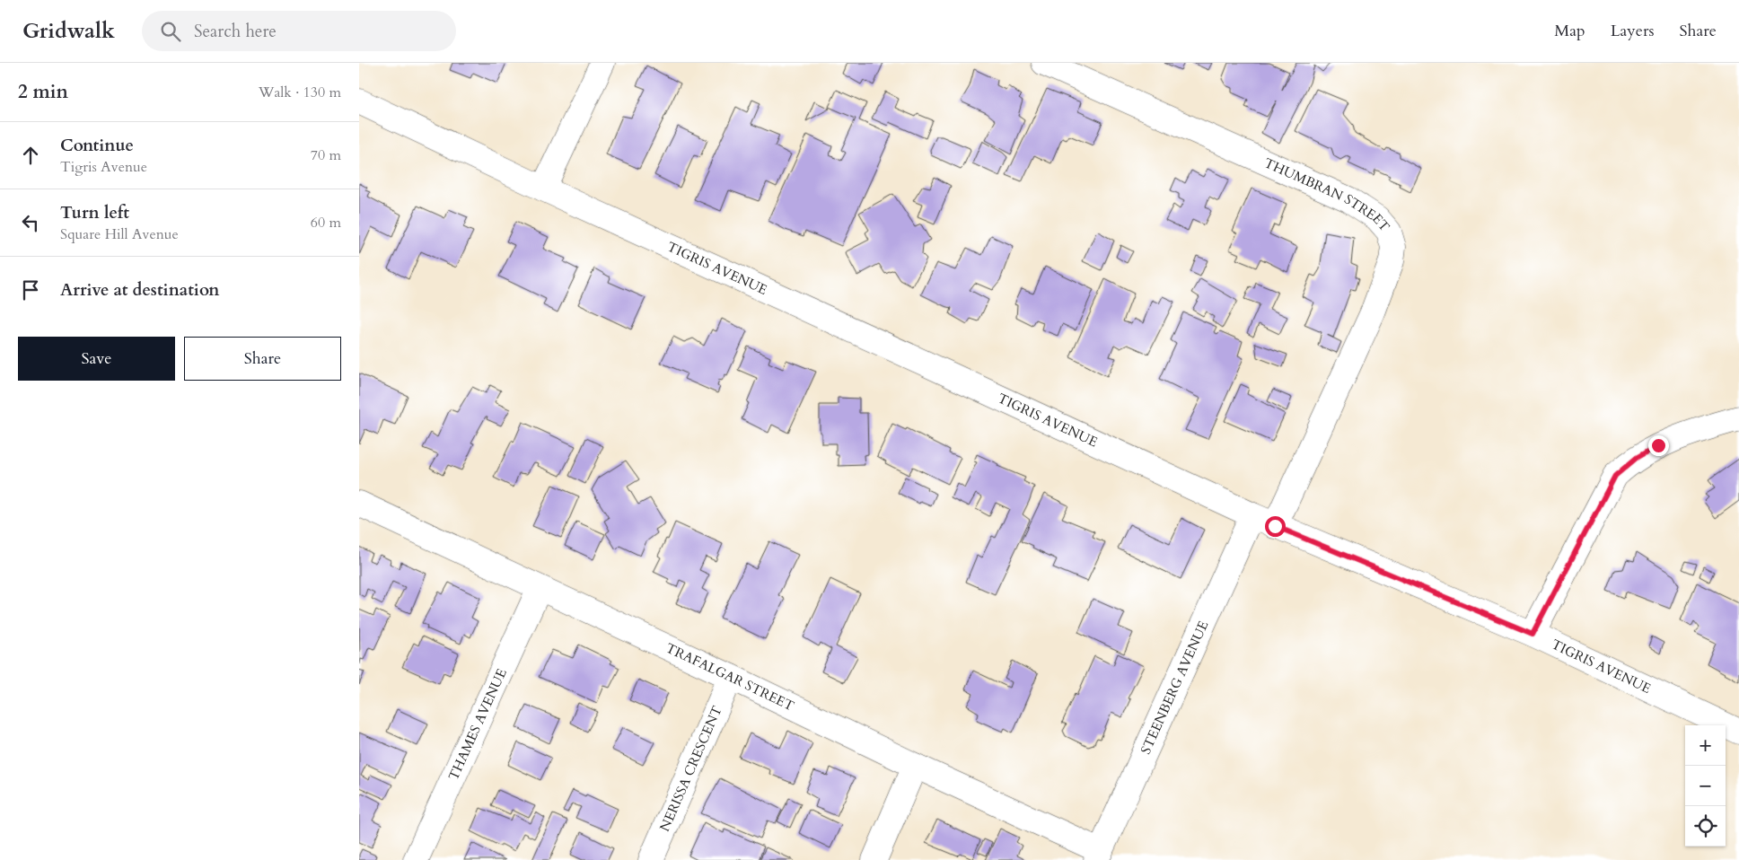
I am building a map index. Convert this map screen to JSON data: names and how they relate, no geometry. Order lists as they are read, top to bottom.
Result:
{
  "streets": {
    "street": [
      "THUMBRAN STREET",
      "TIGRIS AVENUE",
      "TRAFALGAR STREET",
      "STEENBERG AVENUE",
      "THAMES AVENUE",
      "NERISSA CRESCENT"
    ]
  },
  "crossings": [
    ["THUMBRAN STREET", "TIGRIS AVENUE"],
    ["TIGRIS AVENUE", "STEENBERG AVENUE"],
    ["TRAFALGAR STREET", "STEENBERG AVENUE"],
    ["TRAFALGAR STREET", "THAMES AVENUE"],
    ["TRAFALGAR STREET", "NERISSA CRESCENT"]
  ],
  "page": {
    "header": "Gridwalk",
    "search": "Search here",
    "nav": ["Map", "Layers", "Share"],
    "heading": ["2 min", "Walk · 130 m"],
    "list": [
      ["Continue", "Tigris Avenue", "70 m"],
      ["Turn left", "Square Hill Avenue", "60 m"],
      "Arrive at destination"
    ],
    "buttons": ["Save", "Share"],
    "map_buttons": ["+", "−"]
  }
}
